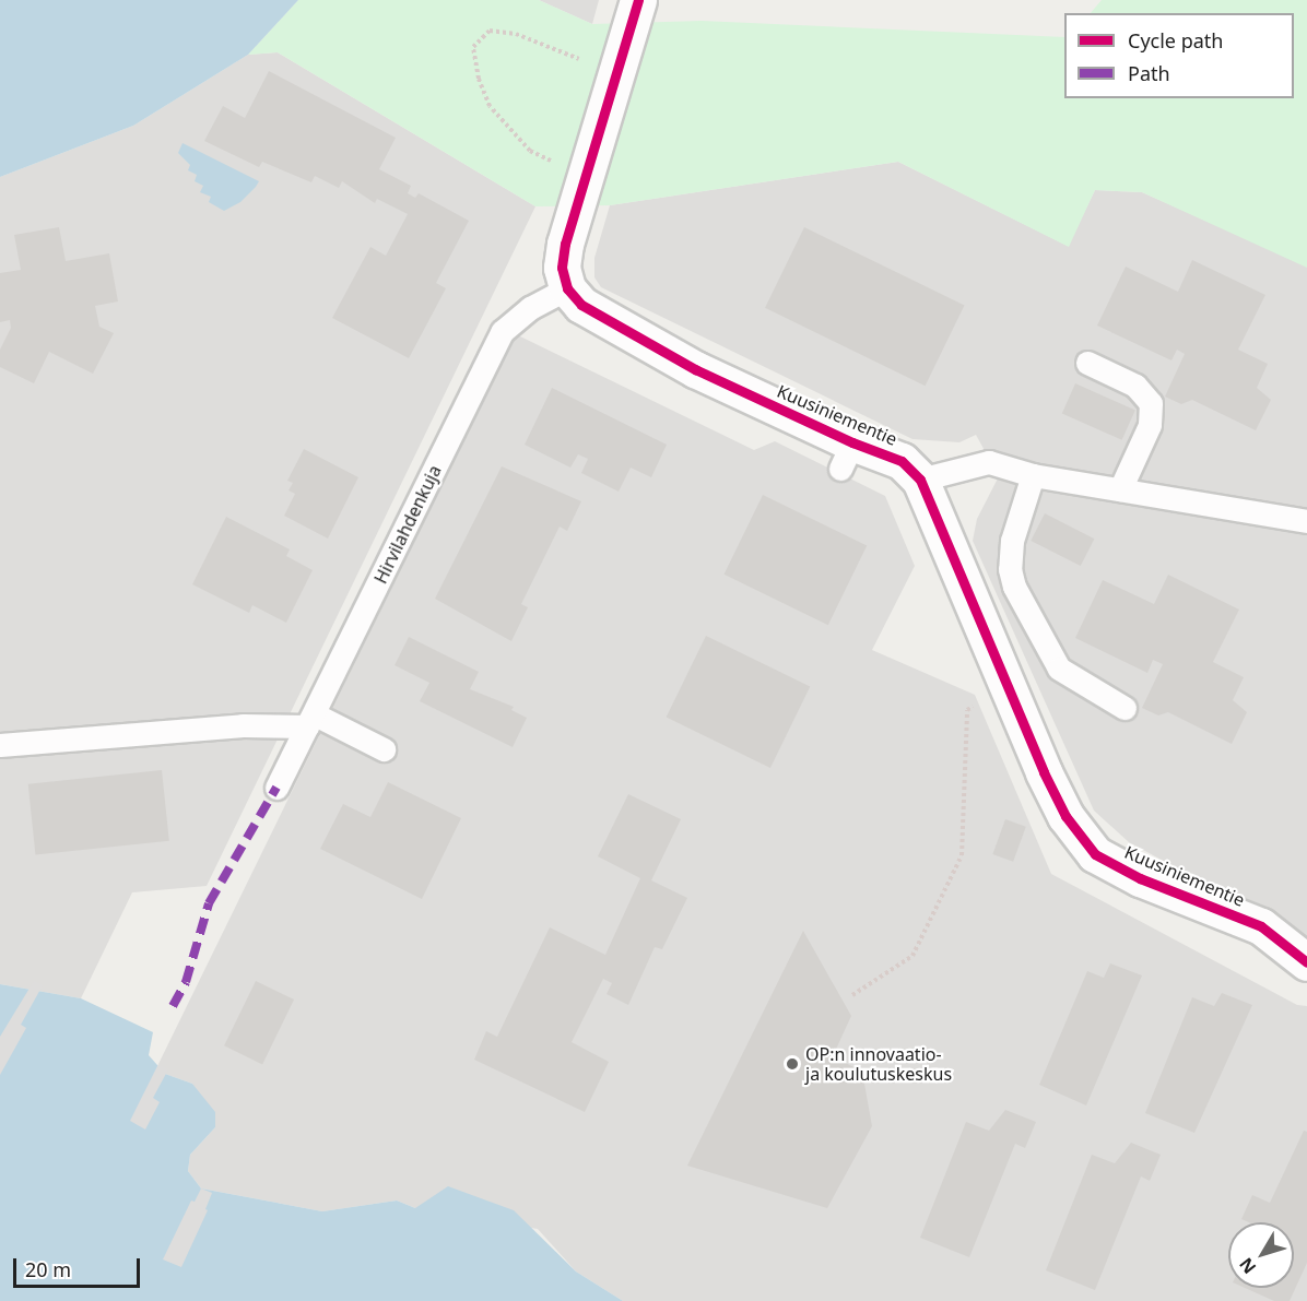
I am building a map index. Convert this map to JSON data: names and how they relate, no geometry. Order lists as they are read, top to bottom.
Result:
{
  "streets": {
    "street": ["Kuusiniementie"],
    "lane": ["Hirvilahdenkuja"]
  },
  "crossings": [
    ["Kuusiniementie", "Hirvilahdenkuja"]
  ],
  "places": ["OP:n innovaatio- ja koulutuskeskus"],
  "legend": ["Cycle path", "Path"],
  "scale_bar": "20 m",
  "north": "bottom left"
}
